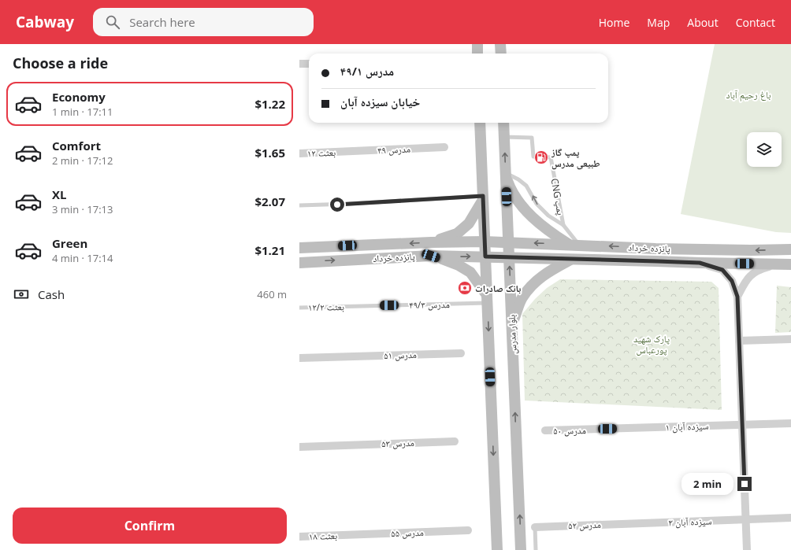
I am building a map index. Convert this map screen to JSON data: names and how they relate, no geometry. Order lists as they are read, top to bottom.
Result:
{
  "streets": {
    "main road": ["پانزده خرداد", "بلوار مدرس"],
    "street": [
      "مدرس ۴۹",
      "بعثت ۱۲",
      "مدرس ۵۱",
      "سیزده آبان ۱",
      "مدرس ۵۰",
      "مدرس ۵۳",
      "سیزده آبان ۳",
      "مدرس ۵۲",
      "مدرس ۵۵",
      "بعثت ۱۸"
    ],
    "lane": ["CNG پمپ", "مدرس ۴۹/۳", "بعثت ۱۲/۲"]
  },
  "crossings": [
    ["مدرس ۴۹", "بعثت ۱۲"],
    ["CNG پمپ", "بلوار مدرس"],
    ["پانزده خرداد", "بلوار مدرس"],
    ["مدرس ۴۹/۳", "بعثت ۱۲/۲"],
    ["سیزده آبان ۱", "مدرس ۵۰"],
    ["سیزده آبان ۳", "مدرس ۵۲"],
    ["مدرس ۵۵", "بعثت ۱۸"]
  ],
  "parks": ["باغ رحیم آباد", "پارک شهید پورعباس"],
  "places": {
    "fuel station": ["پمپ گاز طبیعی مدرس"],
    "bank": ["بانک صادرات"]
  },
  "page": {
    "header": "Cabway",
    "search": "Search here",
    "nav": [
      "Home",
      "Map",
      "About",
      "Contact"
    ],
    "heading": "Choose a ride",
    "banner": ["مدرس ۴۹/۱", "خیابان سیزده آبان"],
    "list": [
      {
        "name": "Economy",
        "note": "1 min · 17:11",
        "value": "$1.22"
      },
      {
        "name": "Comfort",
        "note": "2 min · 17:12",
        "value": "$1.65"
      },
      {
        "name": "XL",
        "note": "3 min · 17:13",
        "value": "$2.07"
      },
      {
        "name": "Green",
        "note": "4 min · 17:14",
        "value": "$1.21"
      }
    ],
    "pay": ["Cash", "460 m"],
    "bubble": "2 min",
    "buttons": "Confirm"
  }
}
